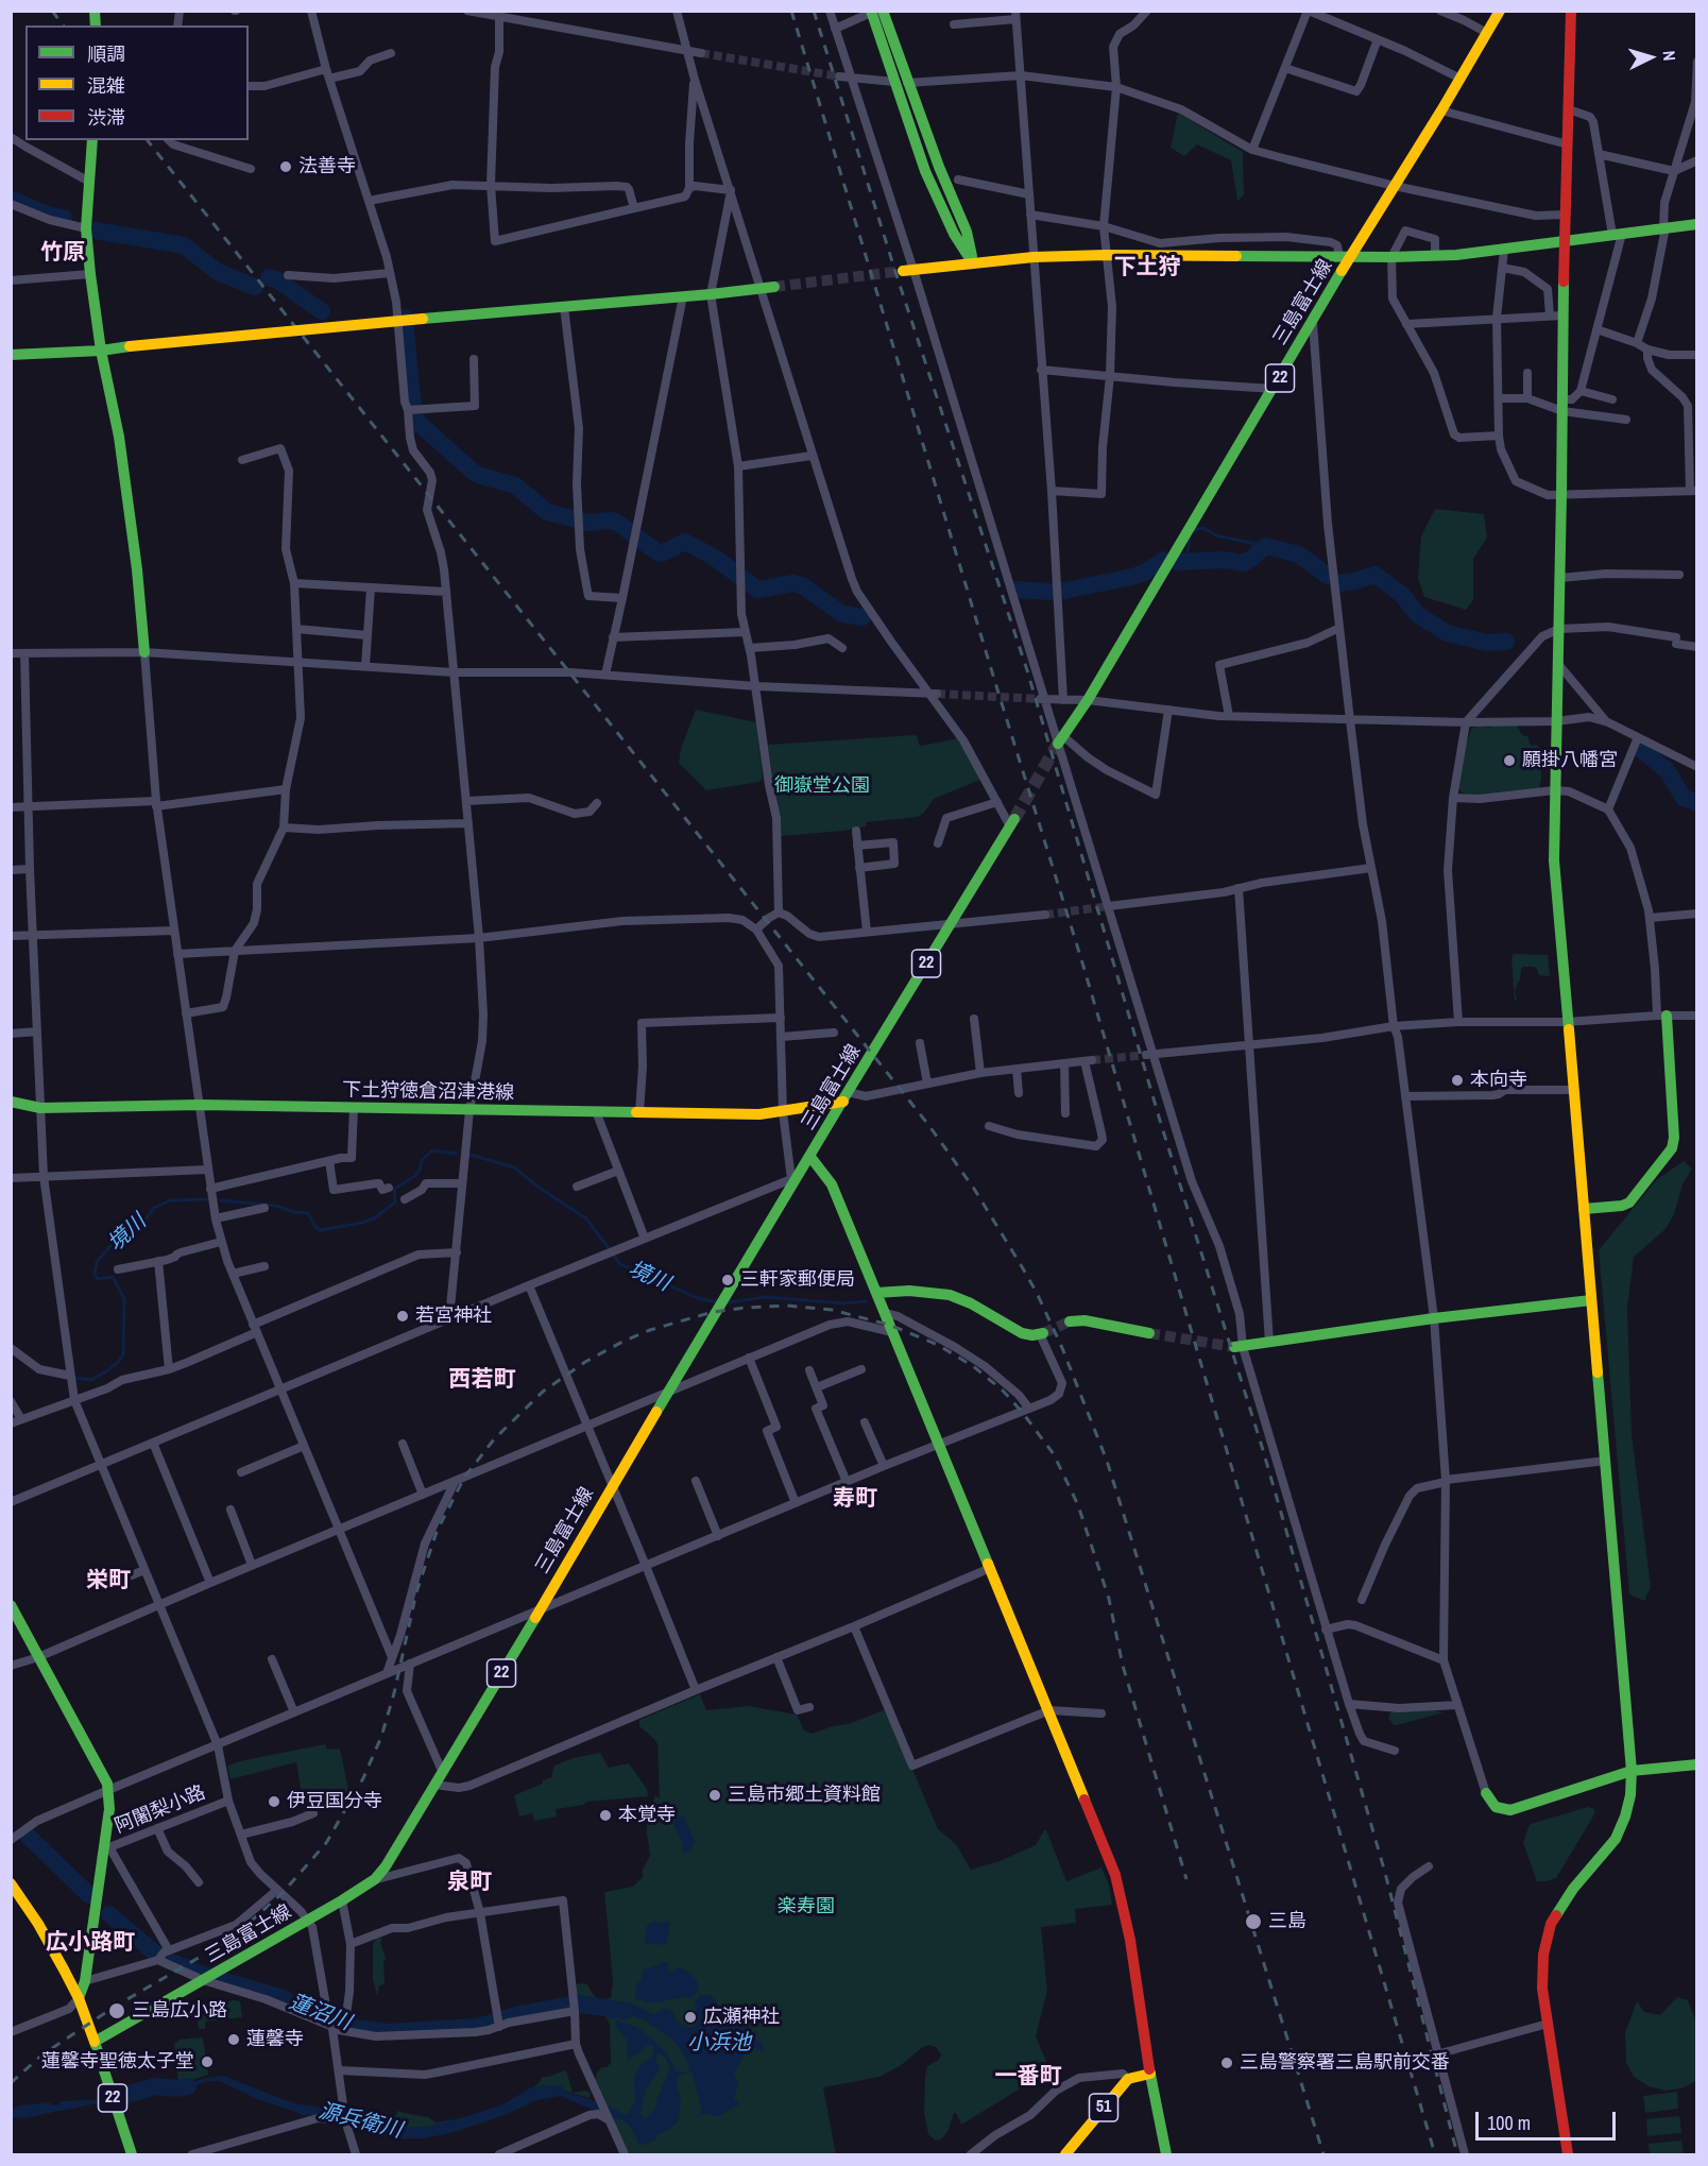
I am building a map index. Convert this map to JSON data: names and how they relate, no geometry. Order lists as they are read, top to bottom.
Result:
{
  "streets": {
    "street": [
      "三島富士線",
      "22",
      "下土狩徳倉沼津港線",
      "阿闍梨小路",
      "51"
    ]
  },
  "crossings": [
    ["三島富士線", "22"],
    ["三島富士線", "下土狩徳倉沼津港線"]
  ],
  "districts": [
    "竹原",
    "下土狩",
    "西若町",
    "寿町",
    "栄町",
    "泉町",
    "広小路町",
    "一番町"
  ],
  "water": [
    "境川",
    "蓮沼川",
    "小浜池",
    "源兵衛川"
  ],
  "parks": ["御嶽堂公園", "楽寿園"],
  "places": [
    "法善寺",
    "願掛八幡宮",
    "本向寺",
    "三軒家郵便局",
    "若宮神社",
    "三島市郷土資料館",
    "伊豆国分寺",
    "本覚寺",
    "三島",
    "三島広小路",
    "広瀬神社",
    "蓮馨寺",
    "蓮馨寺聖徳太子堂",
    "三島警察署三島駅前交番"
  ],
  "legend": ["順調", "混雑", "渋滞"],
  "scale_bar": "100 m",
  "north": "right"
}
